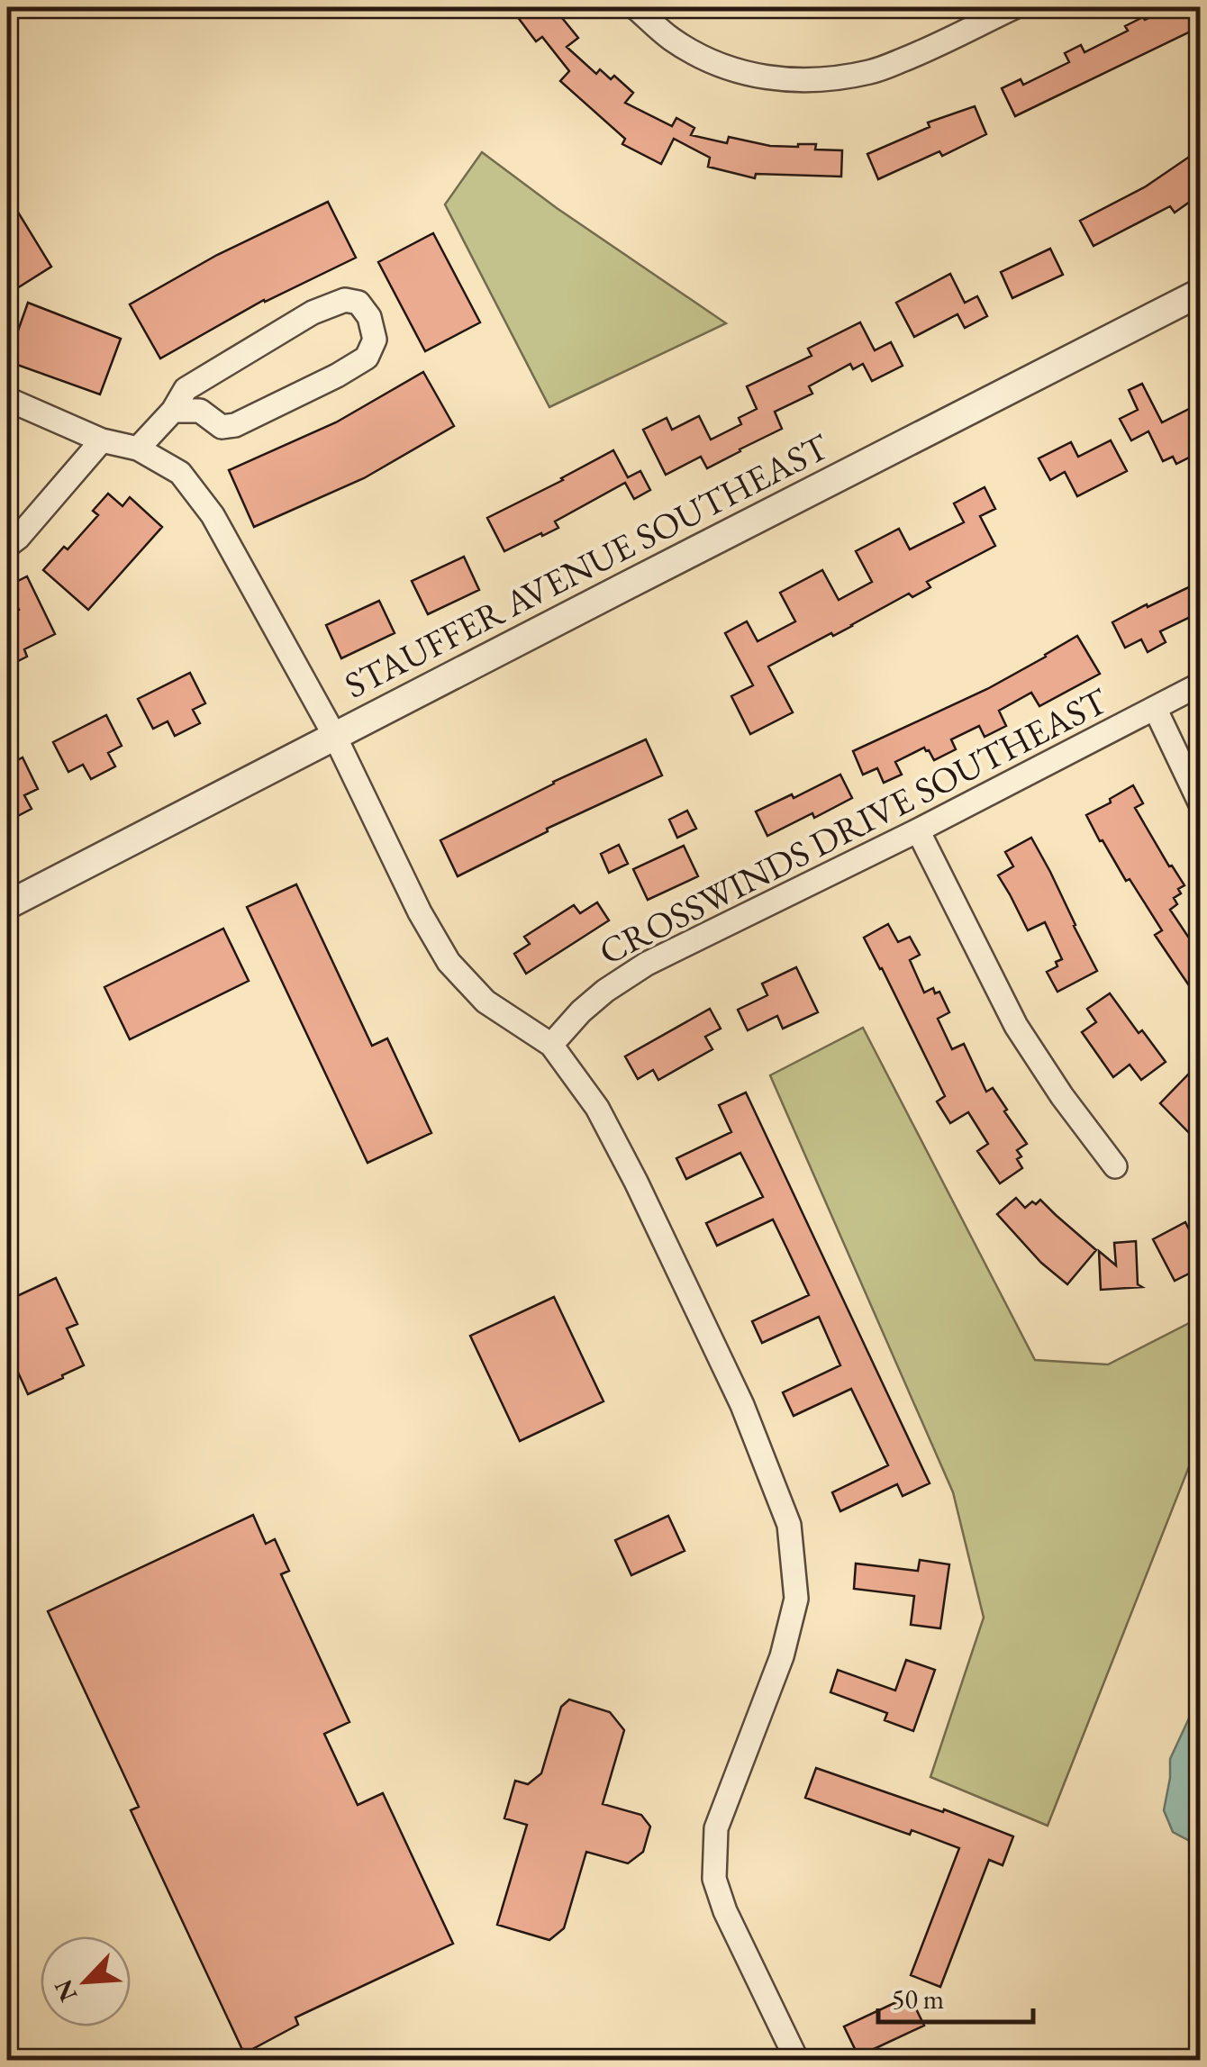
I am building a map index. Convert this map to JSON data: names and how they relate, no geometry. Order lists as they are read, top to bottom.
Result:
{
  "streets": {
    "street": ["STAUFFER AVENUE SOUTHEAST", "CROSSWINDS DRIVE SOUTHEAST"]
  },
  "scale_bar": "50 m",
  "north": "bottom left"
}
